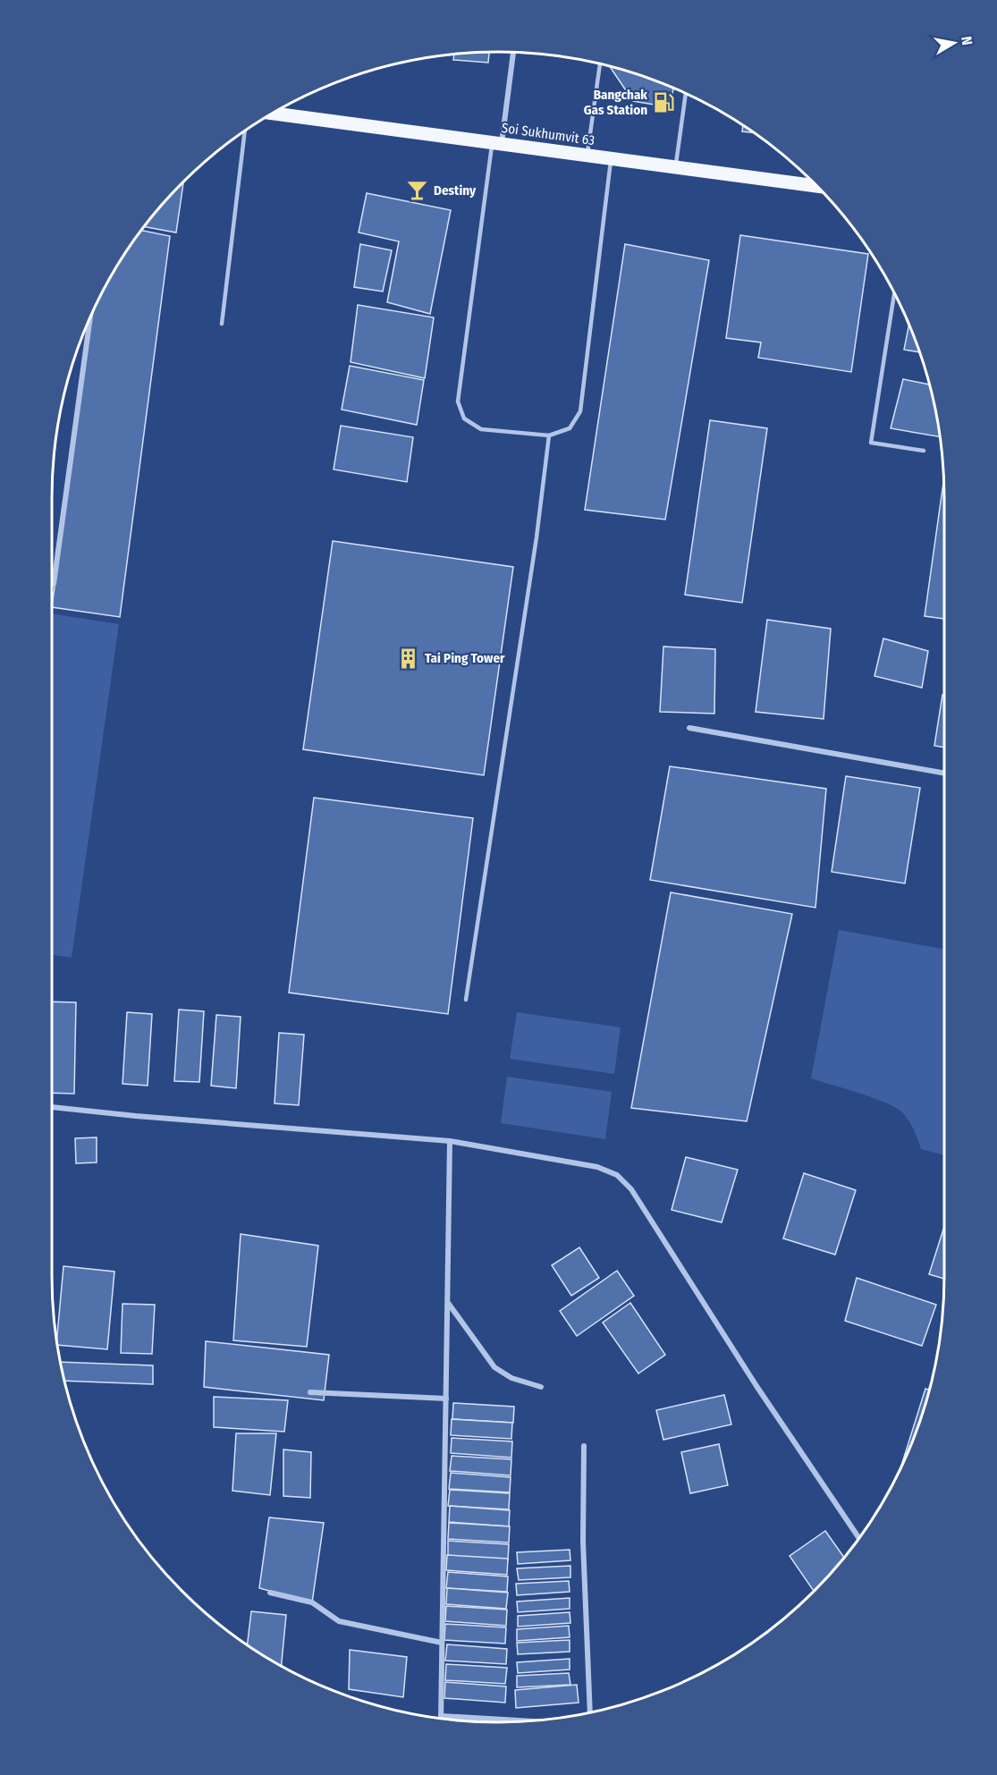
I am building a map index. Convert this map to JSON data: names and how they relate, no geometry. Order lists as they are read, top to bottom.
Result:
{
  "streets": {
    "main road": ["Soi Sukhumvit 63"]
  },
  "places": {
    "fuel station": ["Bangchak Gas Station"],
    "bar": ["Destiny"],
    "building": ["Tai Ping Tower"]
  },
  "north": "right"
}
